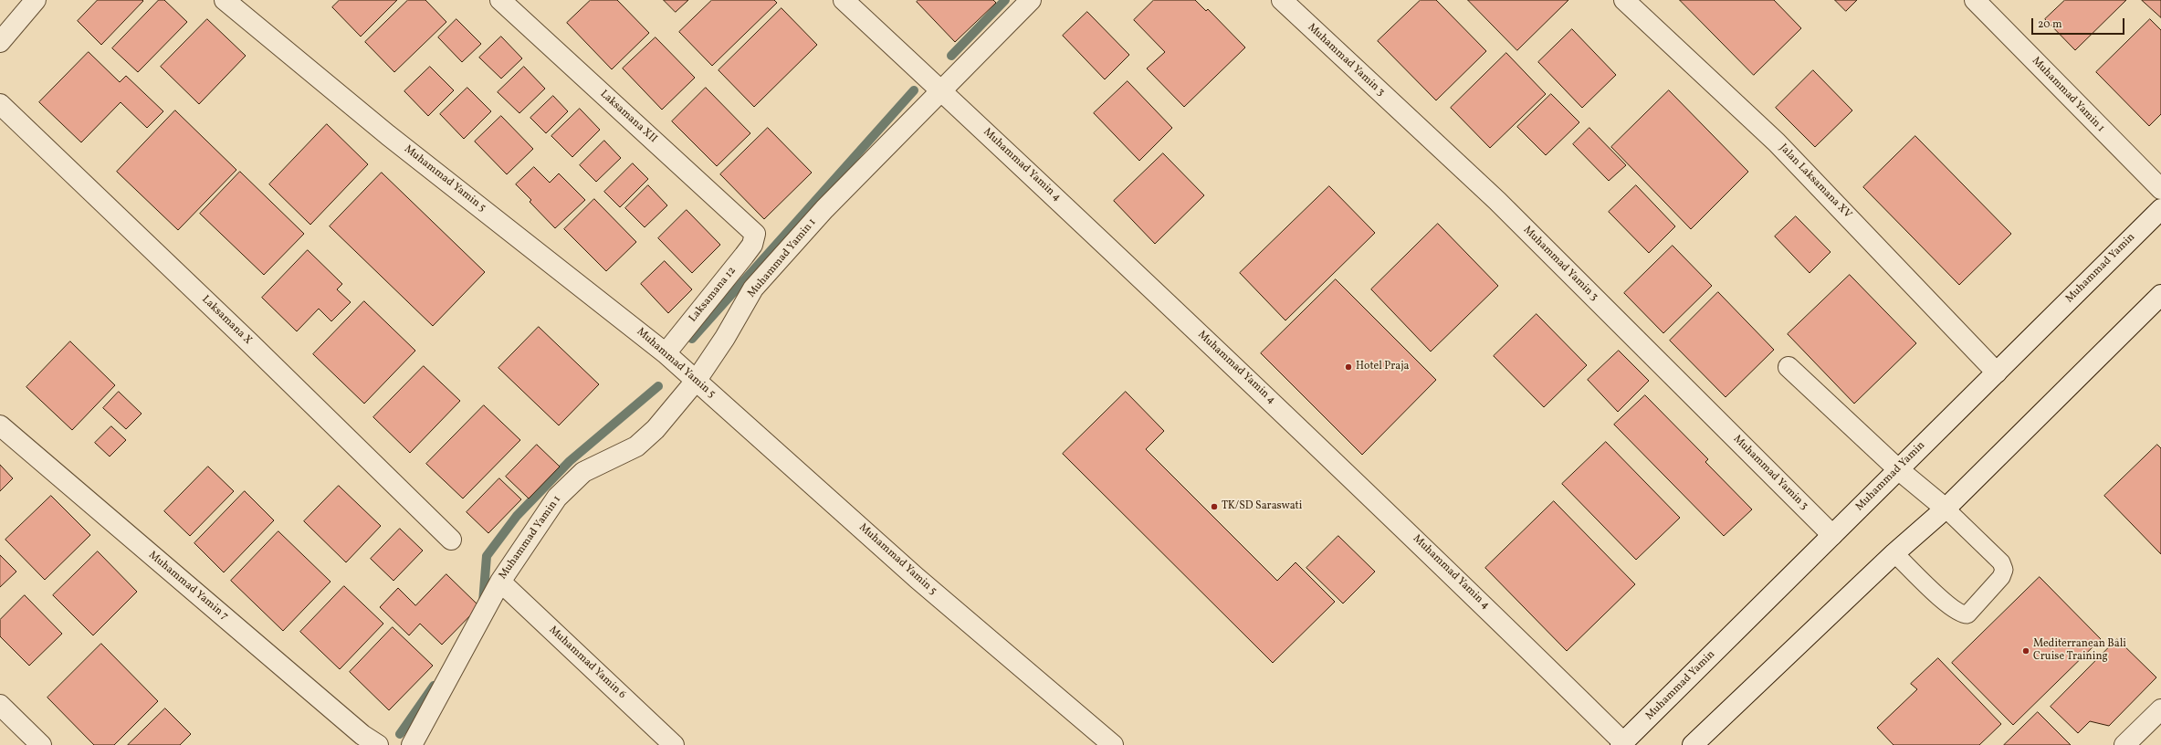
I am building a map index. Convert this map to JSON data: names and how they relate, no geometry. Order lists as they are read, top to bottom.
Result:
{
  "streets": {
    "street": [
      "Muhammad Yamin 3",
      "Muhammad Yamin 1",
      "Laksamana XII",
      "Muhammad Yamin 4",
      "Muhammad Yamin 5",
      "Jalan Laksamana XV",
      "Muhammad Yamin",
      "Laksamana 12",
      "Laksamana X",
      "Muhammad Yamin 7",
      "Muhammad Yamin 6"
    ]
  },
  "crossings": [
    ["Muhammad Yamin 3", "Muhammad Yamin"],
    ["Muhammad Yamin 1", "Muhammad Yamin 4"],
    ["Muhammad Yamin 1", "Muhammad Yamin 5"],
    ["Muhammad Yamin 1", "Muhammad Yamin 6"],
    ["Laksamana XII", "Laksamana 12"],
    ["Muhammad Yamin 4", "Muhammad Yamin"],
    ["Muhammad Yamin 5", "Laksamana 12"],
    ["Jalan Laksamana XV", "Muhammad Yamin"]
  ],
  "places": ["Hotel Praja", "TK/SD Saraswati", "Mediterranean Bali Cruise Training"],
  "scale_bar": "20 m"
}
